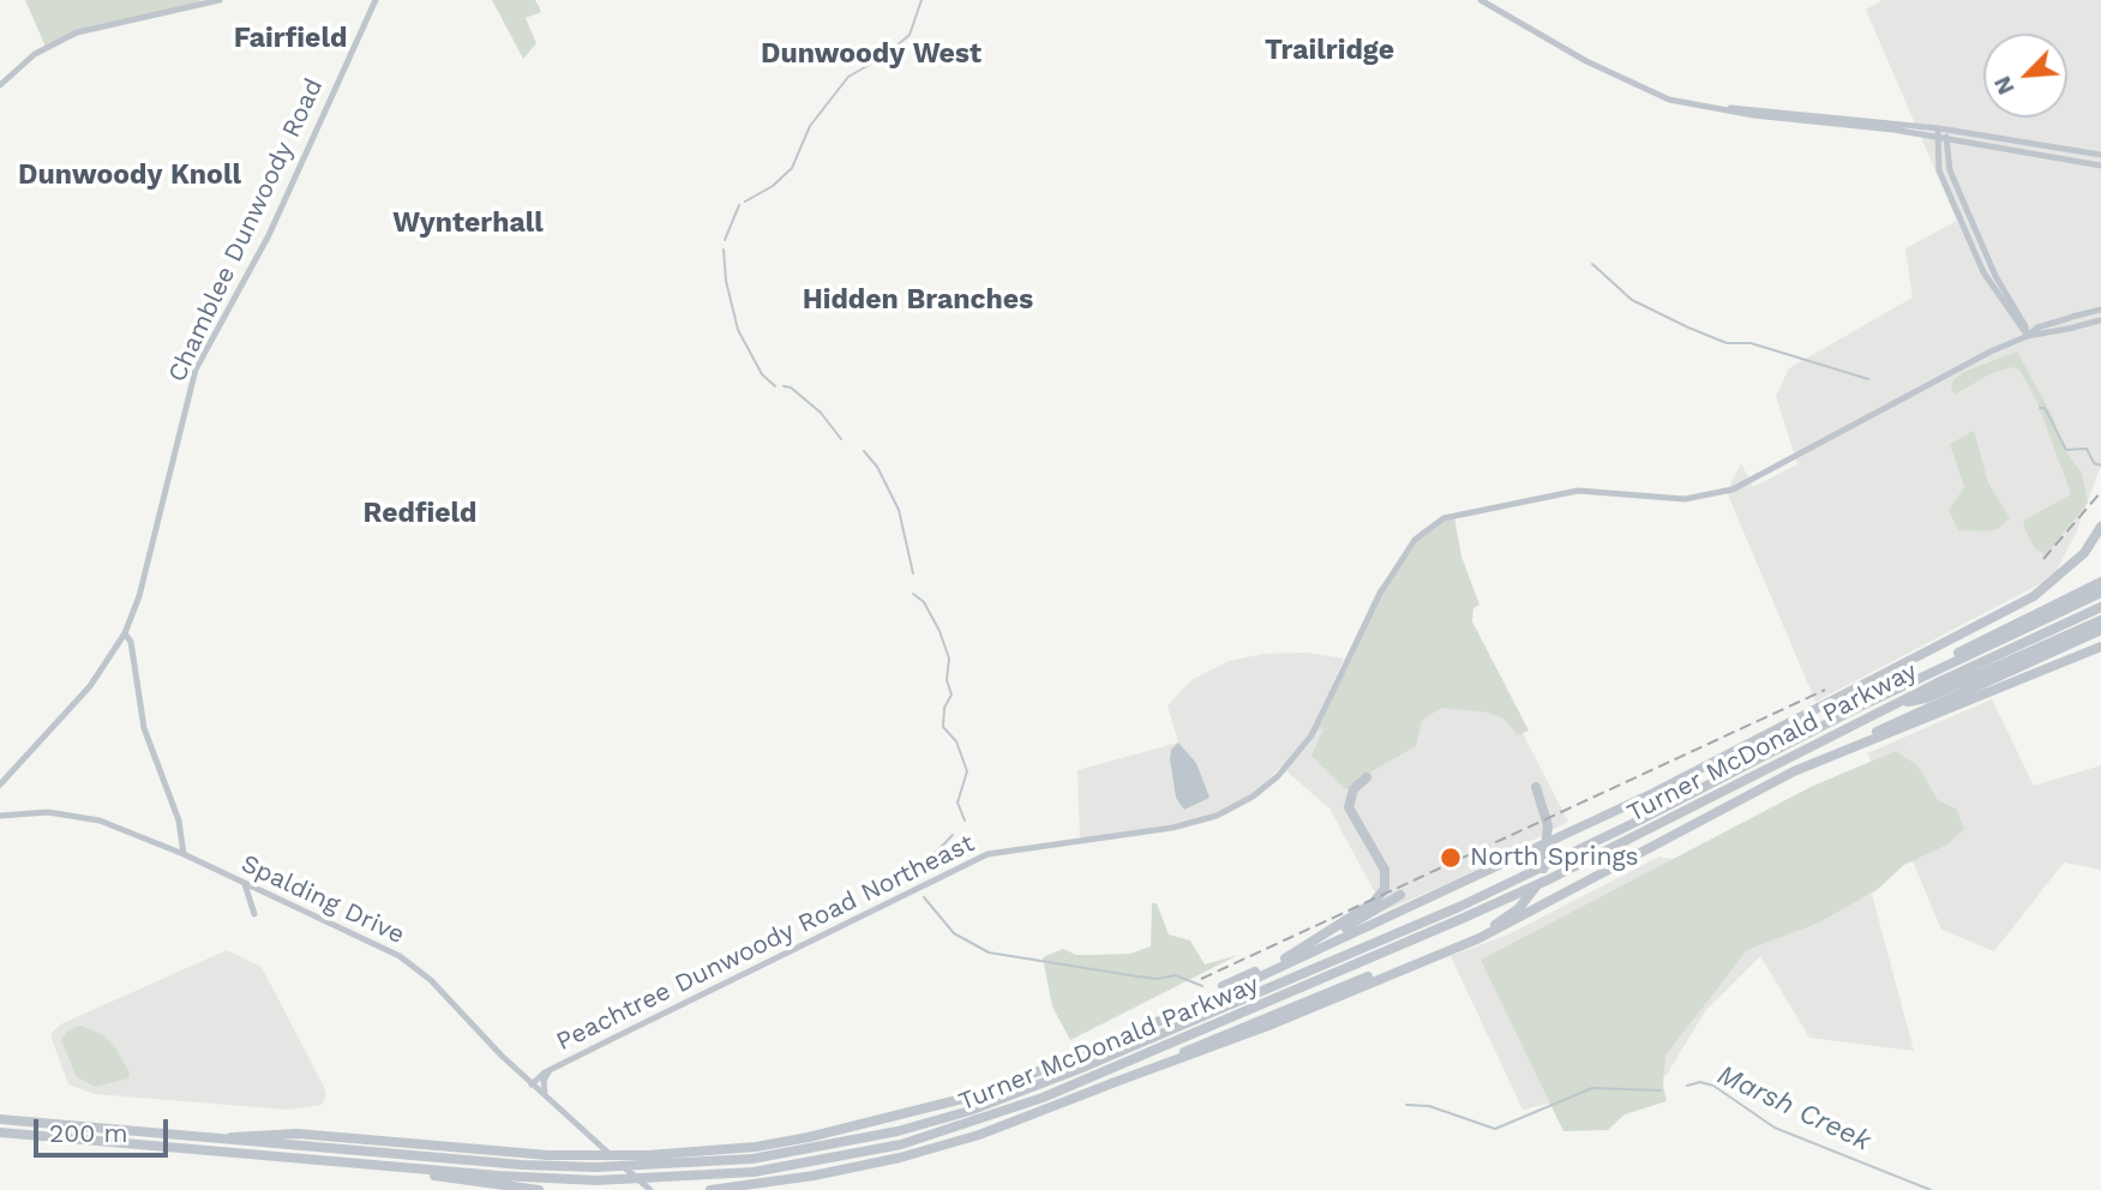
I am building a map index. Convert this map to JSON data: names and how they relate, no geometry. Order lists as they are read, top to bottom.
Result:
{
  "streets": {
    "highway": ["Turner McDonald Parkway"],
    "street": ["Chamblee Dunwoody Road", "Spalding Drive", "Peachtree Dunwoody Road Northeast"]
  },
  "crossings": [
    ["Spalding Drive", "Peachtree Dunwoody Road Northeast"]
  ],
  "districts": [
    "Fairfield",
    "Trailridge",
    "Dunwoody West",
    "Dunwoody Knoll",
    "Wynterhall",
    "Hidden Branches",
    "Redfield"
  ],
  "water": ["Marsh Creek"],
  "places": ["North Springs"],
  "scale_bar": "200 m",
  "north": "bottom left"
}
